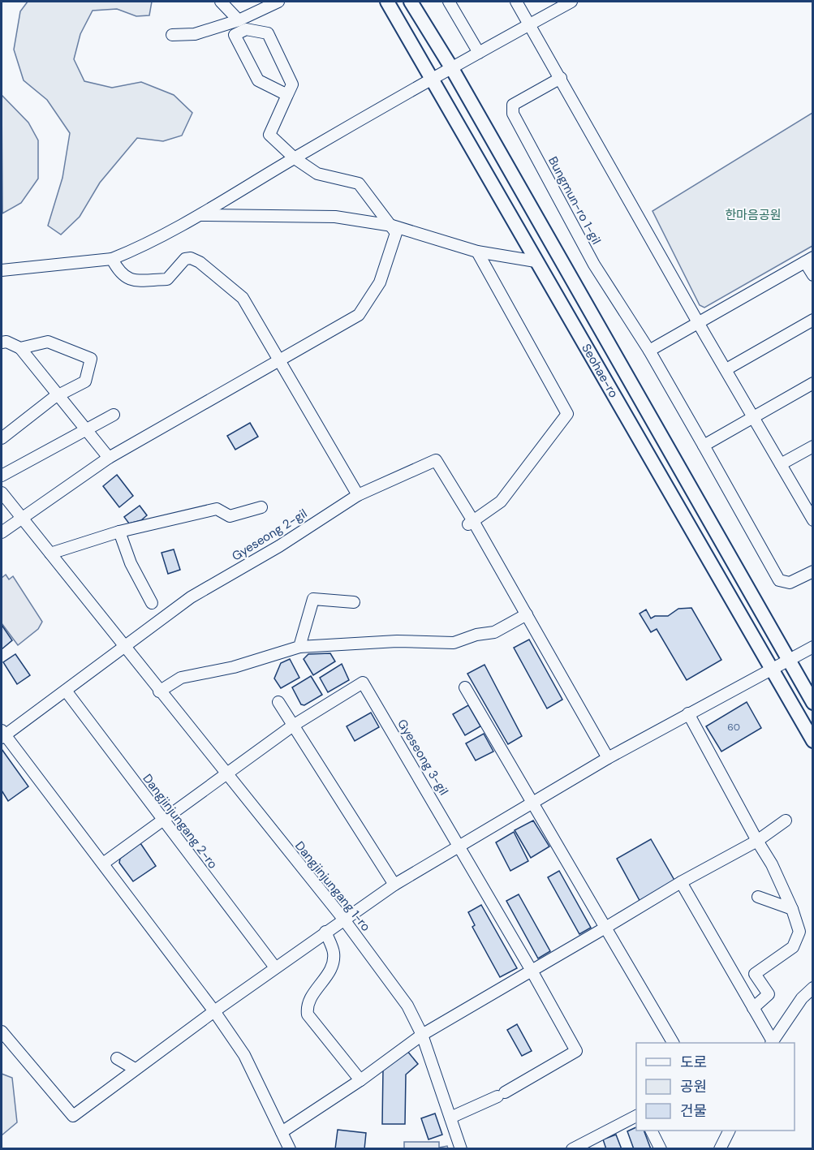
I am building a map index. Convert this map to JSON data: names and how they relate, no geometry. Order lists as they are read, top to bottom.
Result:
{
  "streets": {
    "main road": ["Seohae-ro"],
    "street": [
      "Bungmun-ro 1-gil",
      "Gyeseong 2-gil",
      "Gyeseong 3-gil",
      "Dangjinjungang 2-ro",
      "Dangjinjungang 1-ro"
    ]
  },
  "crossings": [
    ["Gyeseong 2-gil", "Dangjinjungang 1-ro"],
    ["Gyeseong 3-gil", "Dangjinjungang 1-ro"]
  ],
  "parks": ["한마음공원"],
  "house_numbers": ["60"],
  "legend": ["도로", "공원", "건물"]
}
